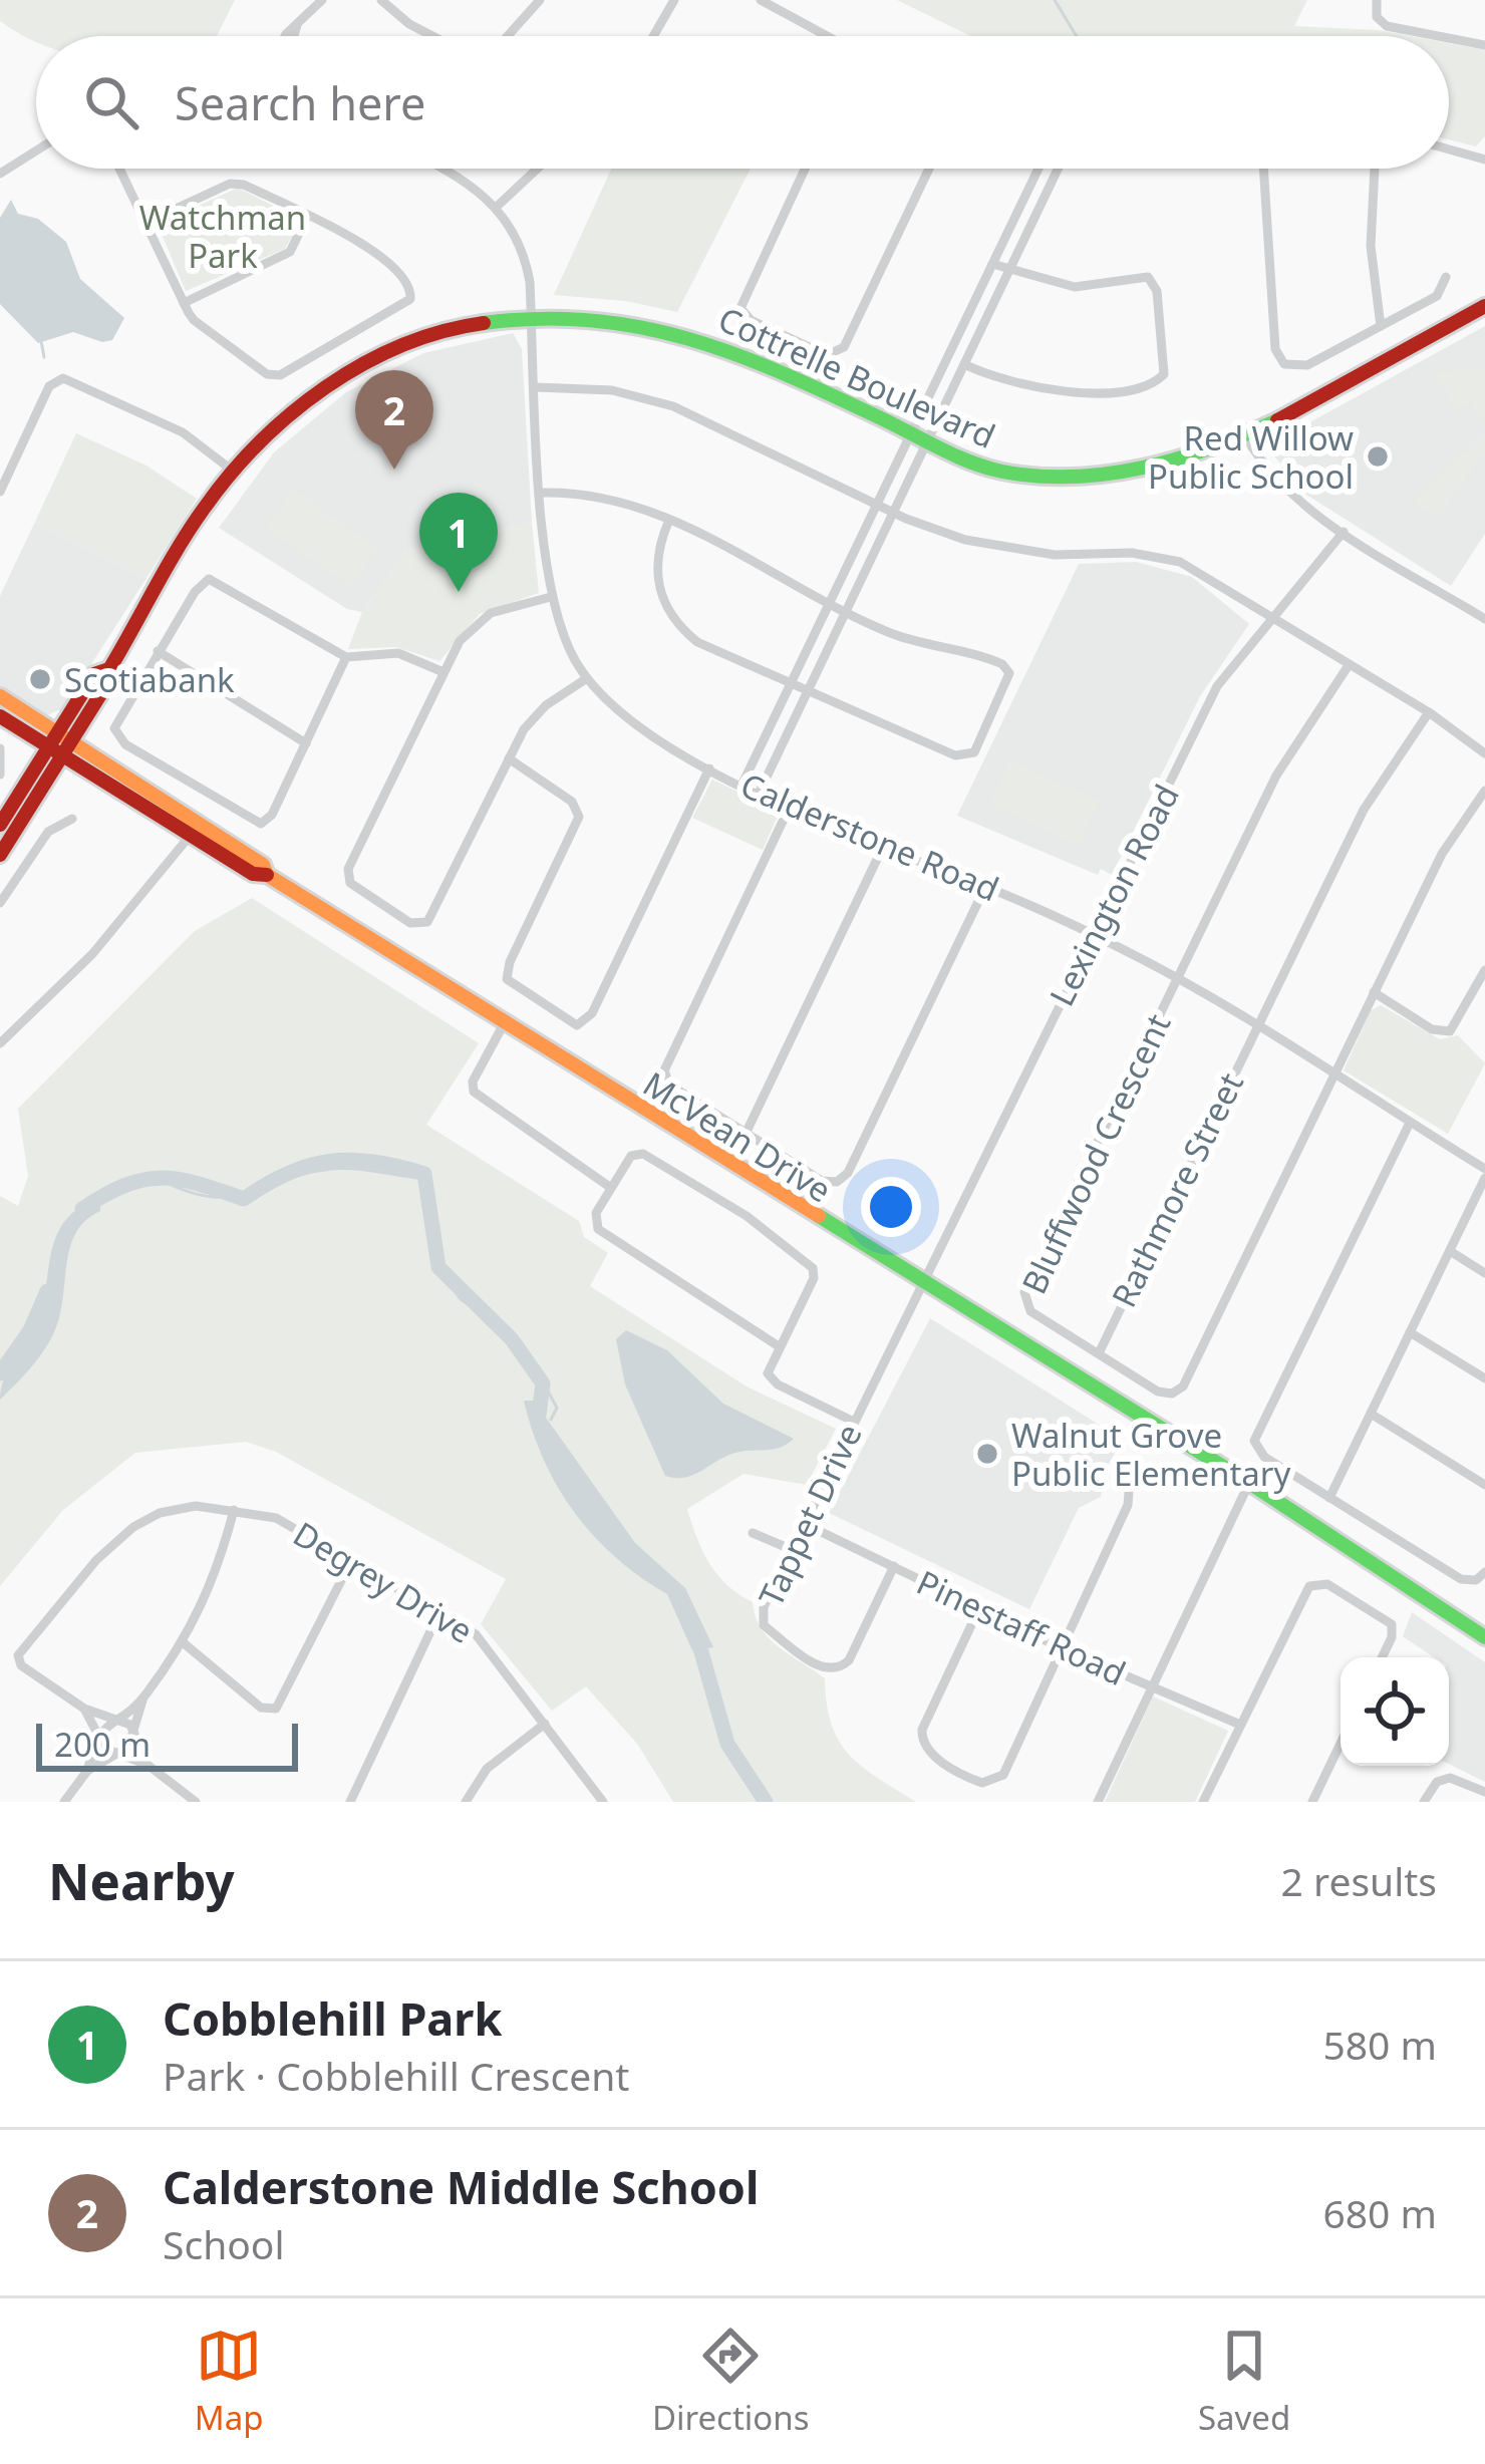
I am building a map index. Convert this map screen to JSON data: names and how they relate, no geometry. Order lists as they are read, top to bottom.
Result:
{
  "streets": {
    "main road": ["Cottrelle Boulevard", "McVean Drive"],
    "street": [
      "Calderstone Road",
      "Lexington Road",
      "Bluffwood Crescent",
      "Rathmore Street",
      "Tappet Drive",
      "Degrey Drive",
      "Pinestaff Road"
    ]
  },
  "crossings": [
    ["Cottrelle Boulevard", "Calderstone Road"],
    ["Cottrelle Boulevard", "McVean Drive"],
    ["Calderstone Road", "Lexington Road"],
    ["Calderstone Road", "Bluffwood Crescent"],
    ["Calderstone Road", "Rathmore Street"],
    ["Lexington Road", "McVean Drive"],
    ["Lexington Road", "Tappet Drive"],
    ["McVean Drive", "Tappet Drive"],
    ["Bluffwood Crescent", "Rathmore Street"],
    ["Tappet Drive", "Pinestaff Road"]
  ],
  "parks": ["Watchman Park"],
  "places": ["Red Willow Public School", "Scotiabank", "Walnut Grove Public Elementary"],
  "scale_bar": "200 m",
  "page": {
    "search": "Search here",
    "pins": ["2", "1"],
    "scale": "200 m",
    "heading": ["Nearby", "2 results"],
    "list": [
      {
        "mark": "1",
        "name": "Cobblehill Park",
        "note": "Park · Cobblehill Crescent",
        "value": "580 m"
      },
      {
        "mark": "2",
        "name": "Calderstone Middle School",
        "note": "School",
        "value": "680 m"
      }
    ],
    "nav": ["Map", "Directions", "Saved"]
  }
}
